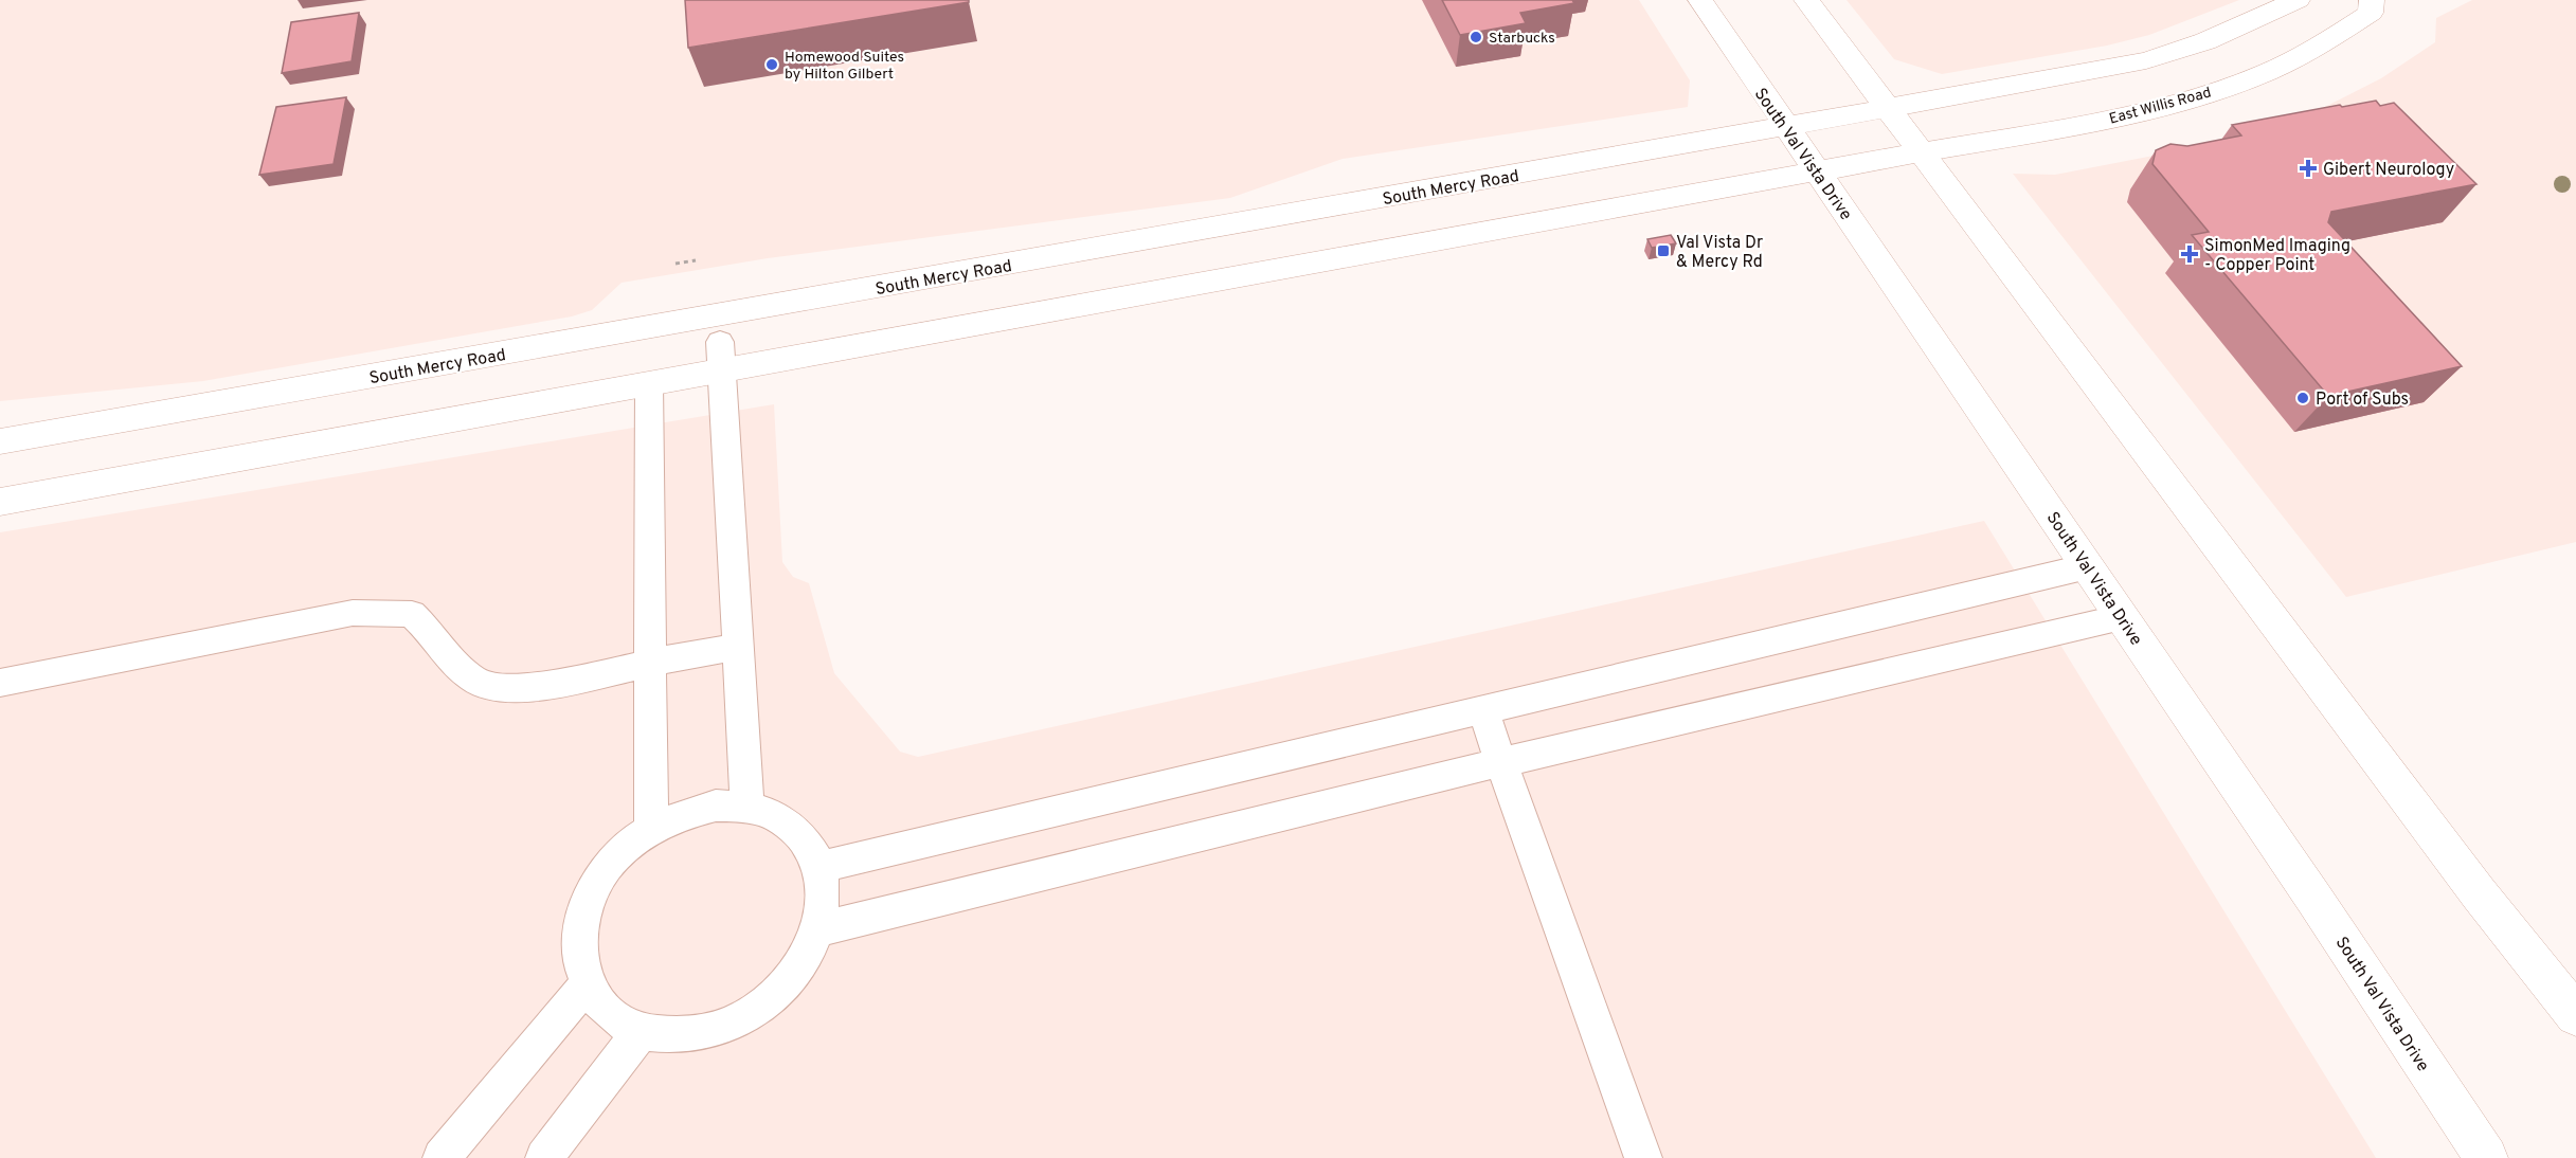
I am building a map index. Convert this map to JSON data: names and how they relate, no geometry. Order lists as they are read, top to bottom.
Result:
{
  "streets": {
    "main road": ["East Willis Road", "South Val Vista Drive", "South Mercy Road"]
  },
  "crossings": [
    ["South Val Vista Drive", "South Mercy Road"]
  ],
  "places": {
    "other": ["Starbucks", "Homewood Suites by Hilton Gilbert", "Port of Subs"],
    "health": ["Gibert Neurology", "SimonMed Imaging - Copper Point"],
    "transit": ["Val Vista Dr & Mercy Rd"]
  }
}
